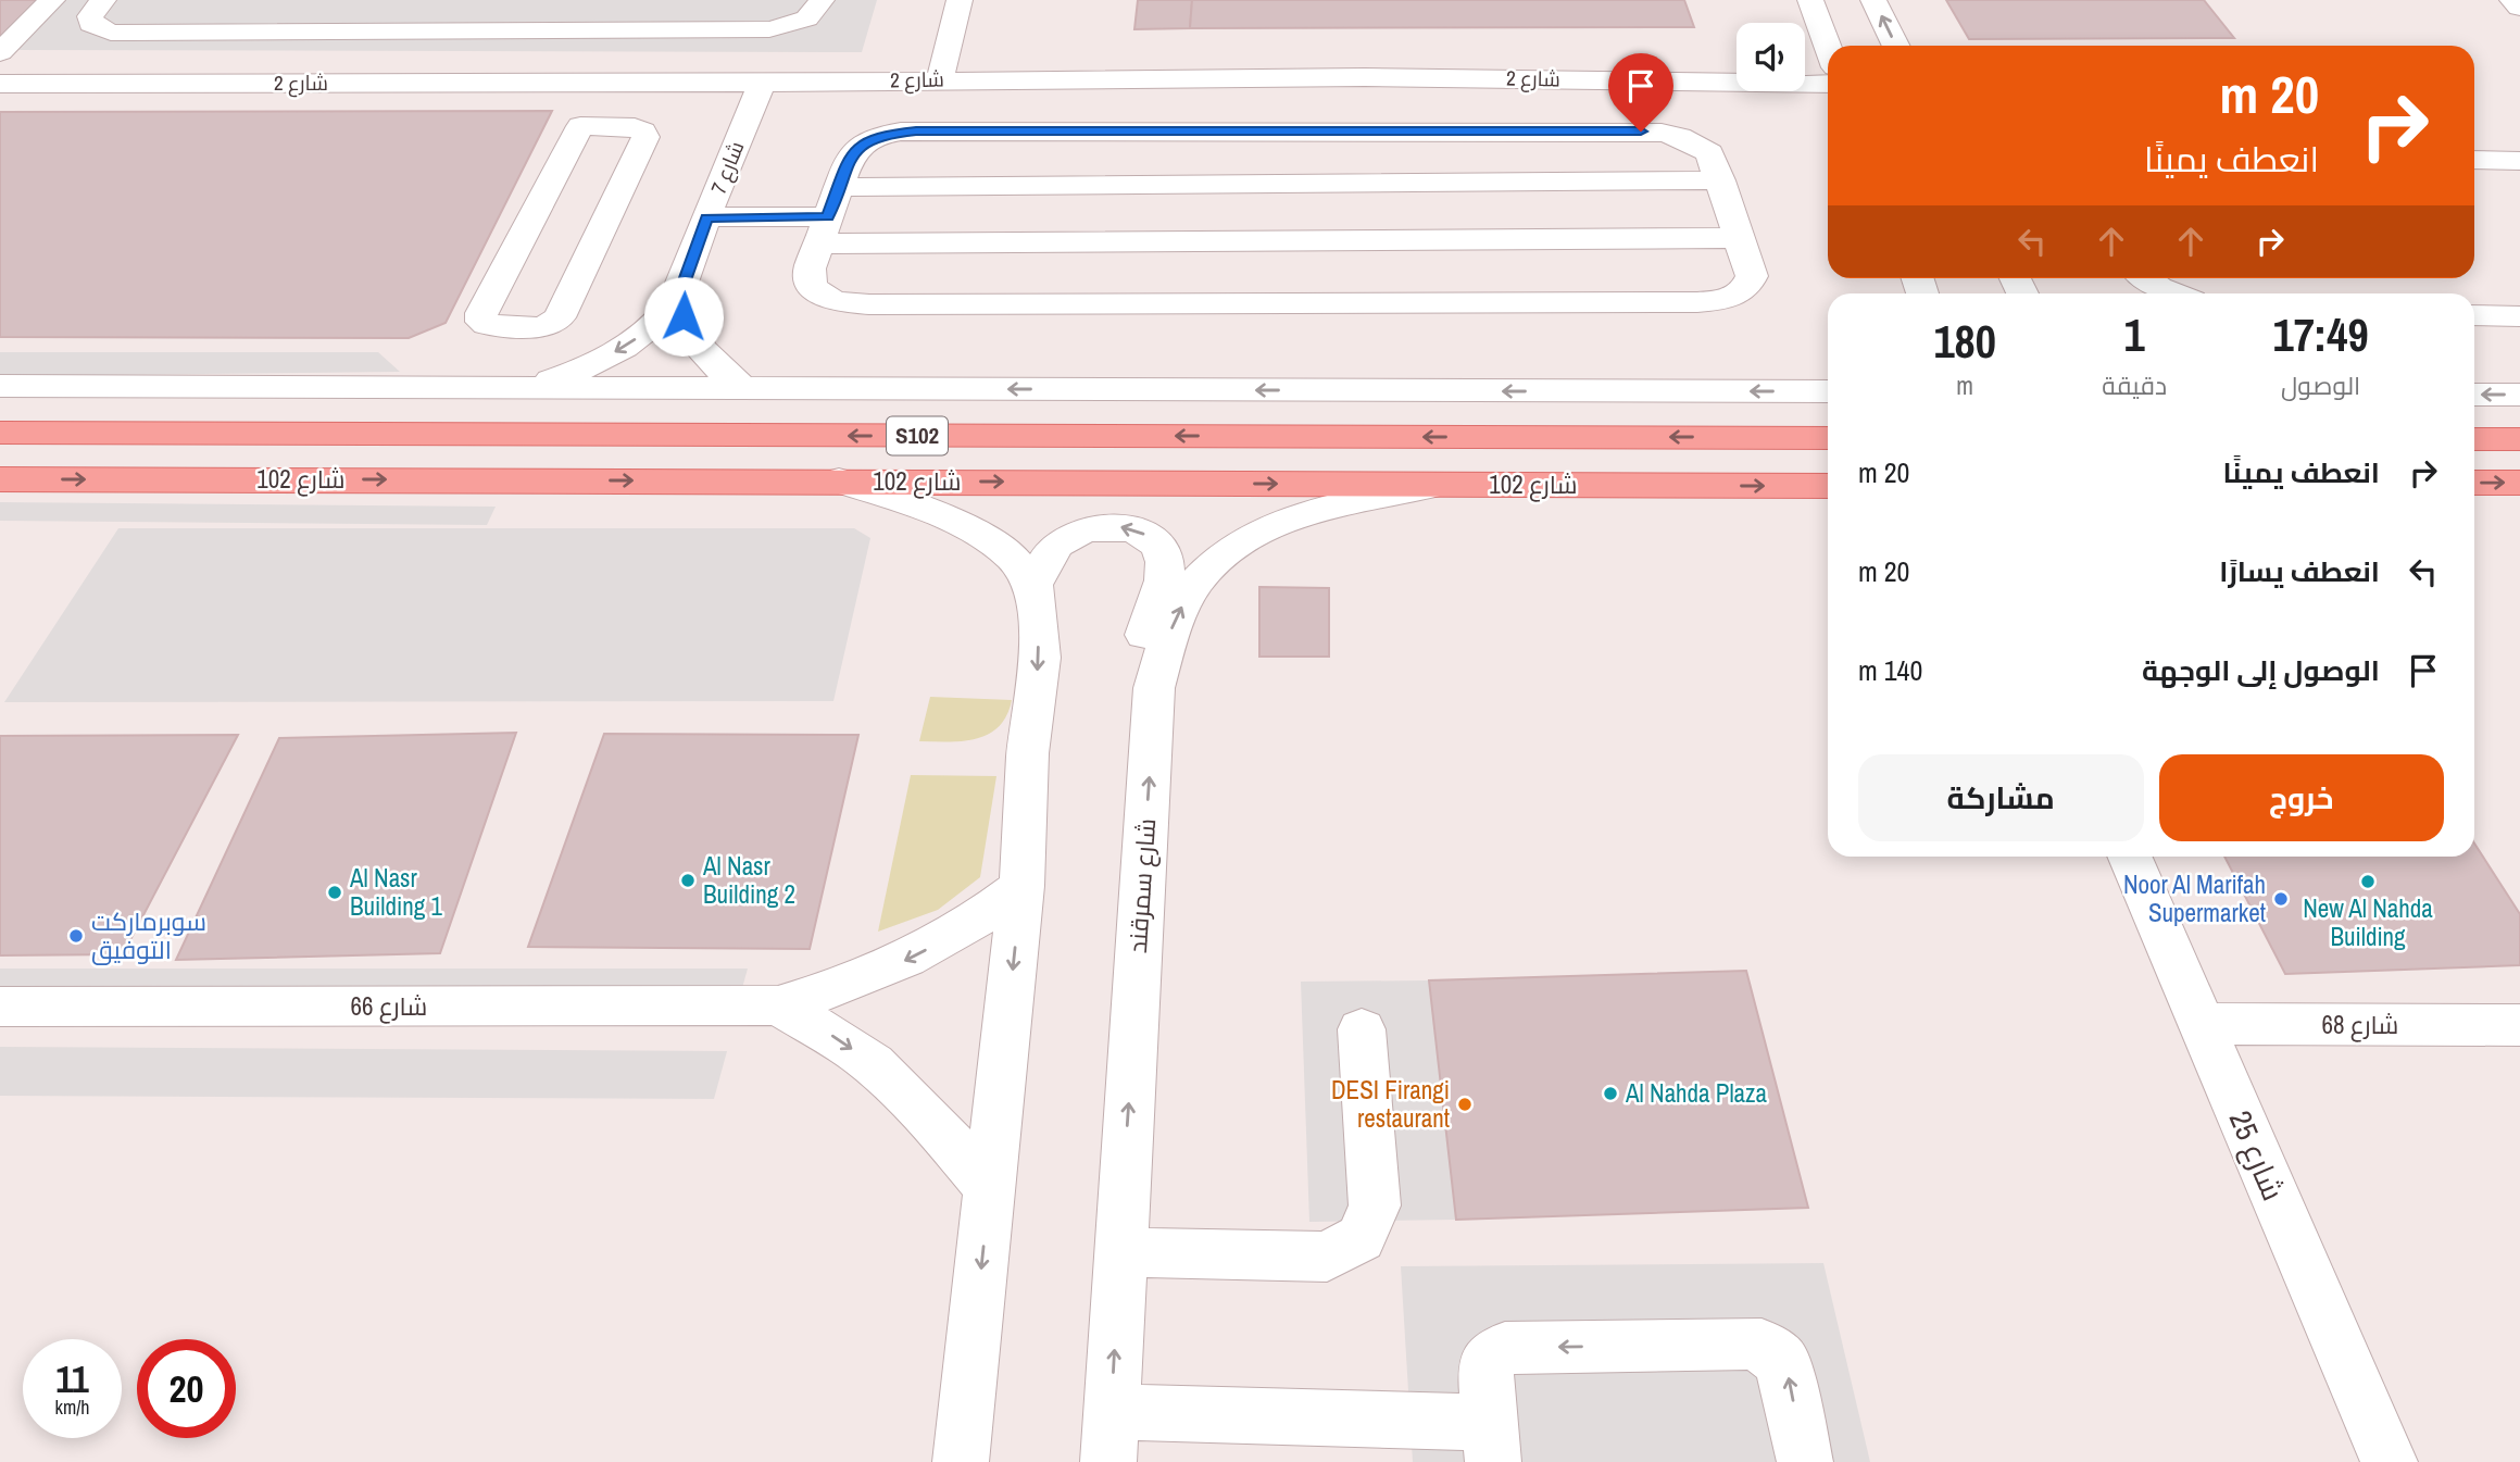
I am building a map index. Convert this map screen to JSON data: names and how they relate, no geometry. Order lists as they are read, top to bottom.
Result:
{
  "streets": {
    "main road": ["S102", "شارع 102"],
    "street": [
      "شارع 2",
      "شارع 7",
      "شارع سمرقند",
      "شارع 66",
      "شارع 68",
      "شارع 25"
    ]
  },
  "crossings": [
    ["شارع 2", "شارع 7"],
    ["شارع 102", "شارع سمرقند"],
    ["شارع 68", "شارع 25"]
  ],
  "one_way": ["شارع 7"],
  "places": [
    "Al Nasr Building 2",
    "New Al Nahda Building",
    "Al Nasr Building 1",
    "Noor Al Marifah Supermarket",
    "سوبرماركت التوفيق",
    "Al Nahda Plaza",
    "DESI Firangi restaurant"
  ],
  "page": {
    "turn": ["20 m", "انعطف يمينًا"],
    "eta": [
      "17:49",
      "الوصول",
      "1",
      "دقيقة",
      "180",
      "m"
    ],
    "list": [
      {
        "name": "انعطف يمينًا",
        "value": "20 m"
      },
      {
        "name": "انعطف يسارًا",
        "value": "20 m"
      },
      {
        "name": "الوصول إلى الوجهة",
        "value": "140 m"
      }
    ],
    "buttons": ["خروج", "مشاركة"],
    "speed": "11 km/h",
    "limit": "20"
  }
}
